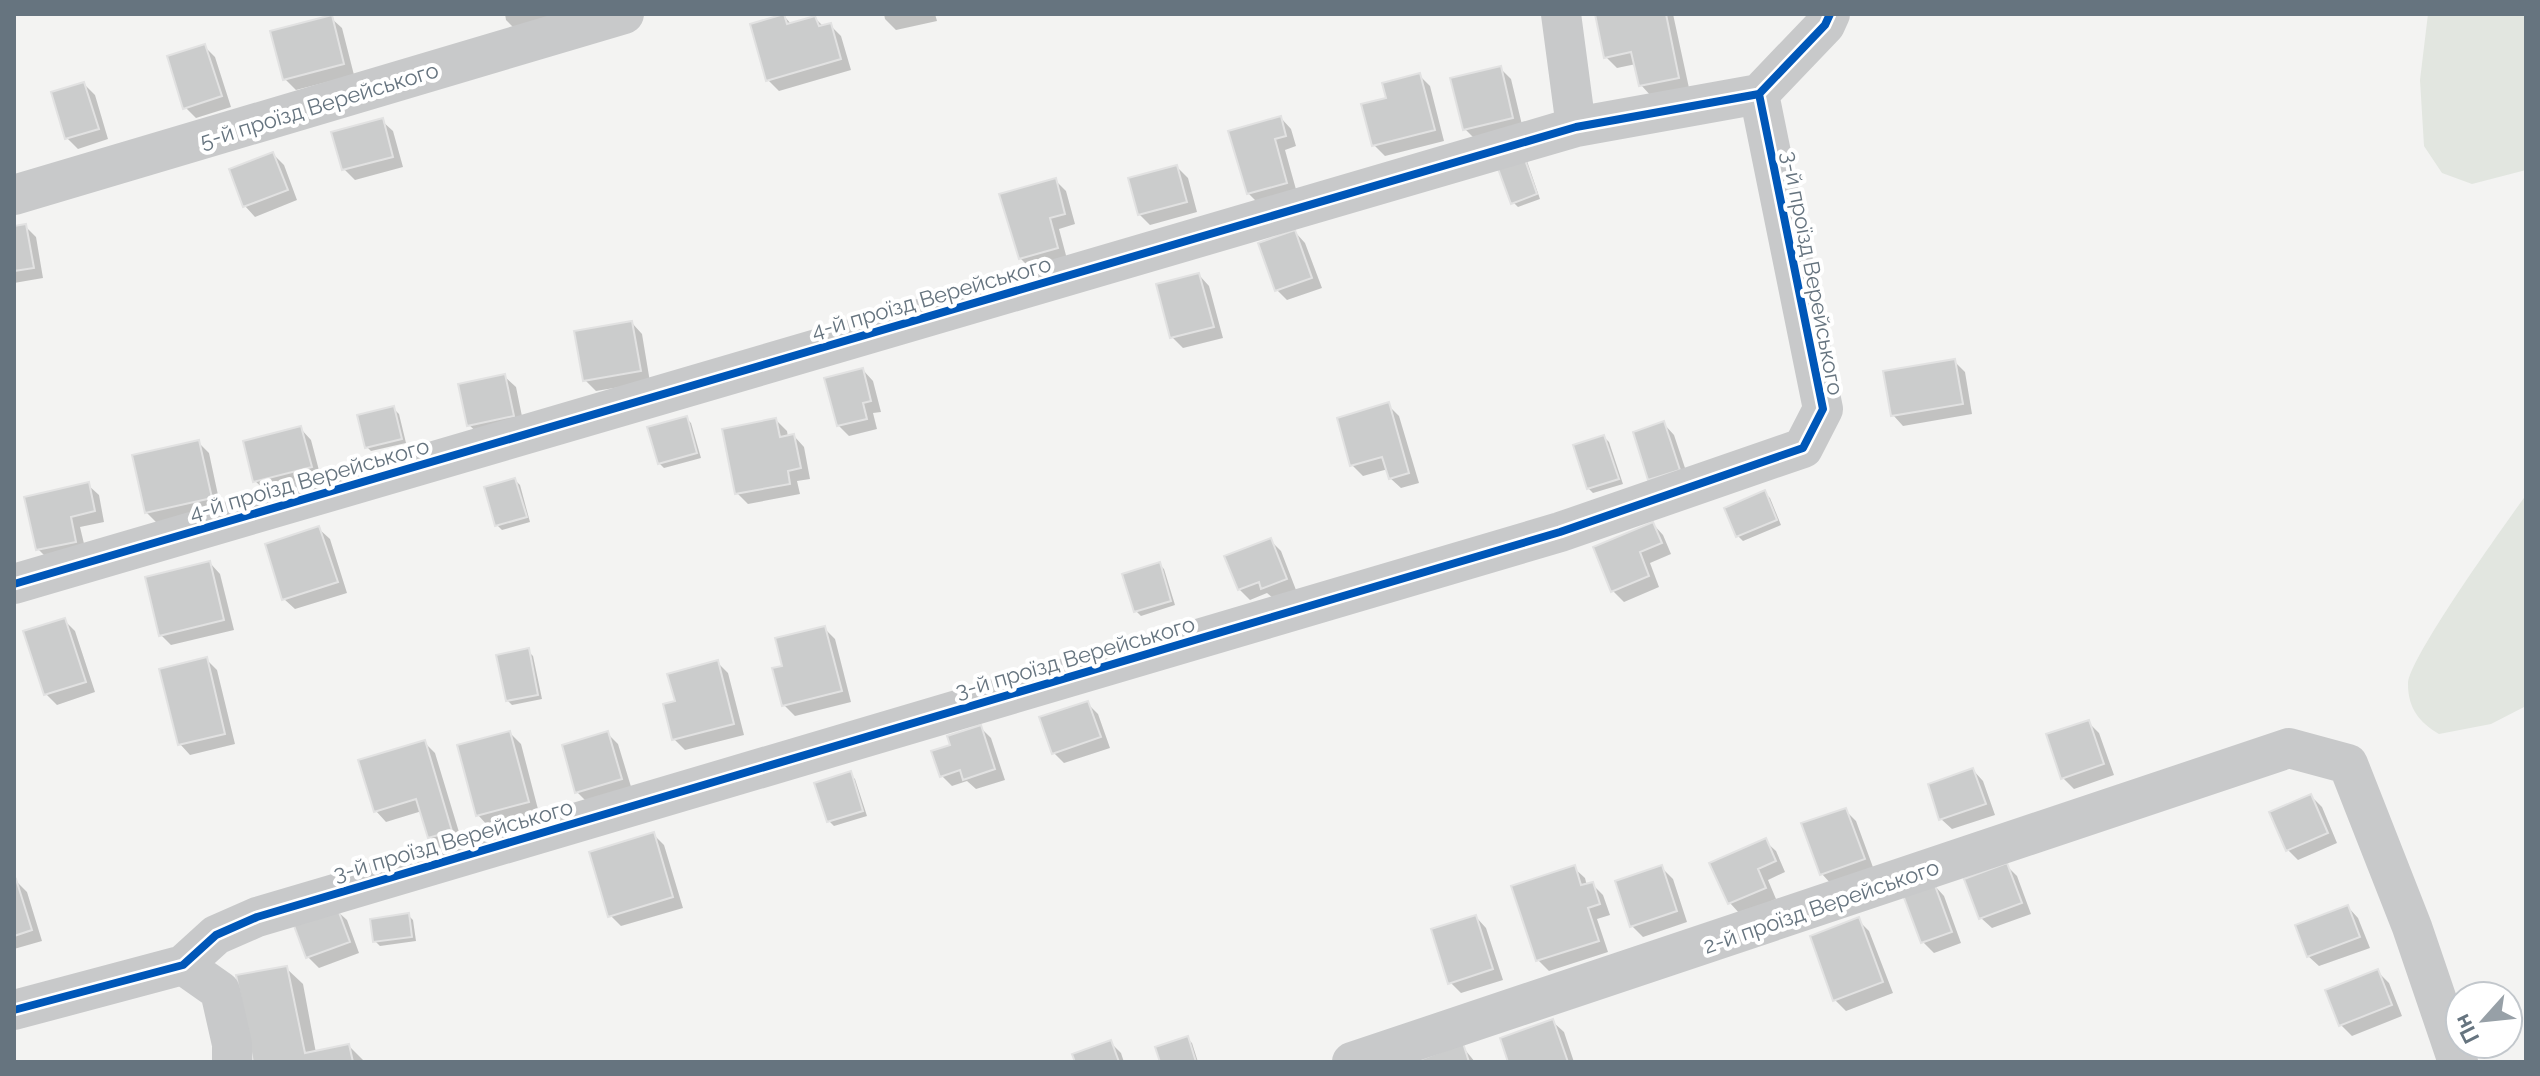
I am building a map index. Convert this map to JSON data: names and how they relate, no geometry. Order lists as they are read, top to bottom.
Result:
{
  "streets": {
    "street": [
      "5-й проїзд Верейського",
      "3-й проїзд Верейського",
      "4-й проїзд Верейського",
      "2-й проїзд Верейського"
    ]
  },
  "crossings": [
    ["3-й проїзд Верейського", "4-й проїзд Верейського"]
  ],
  "north": "bottom left"
}
